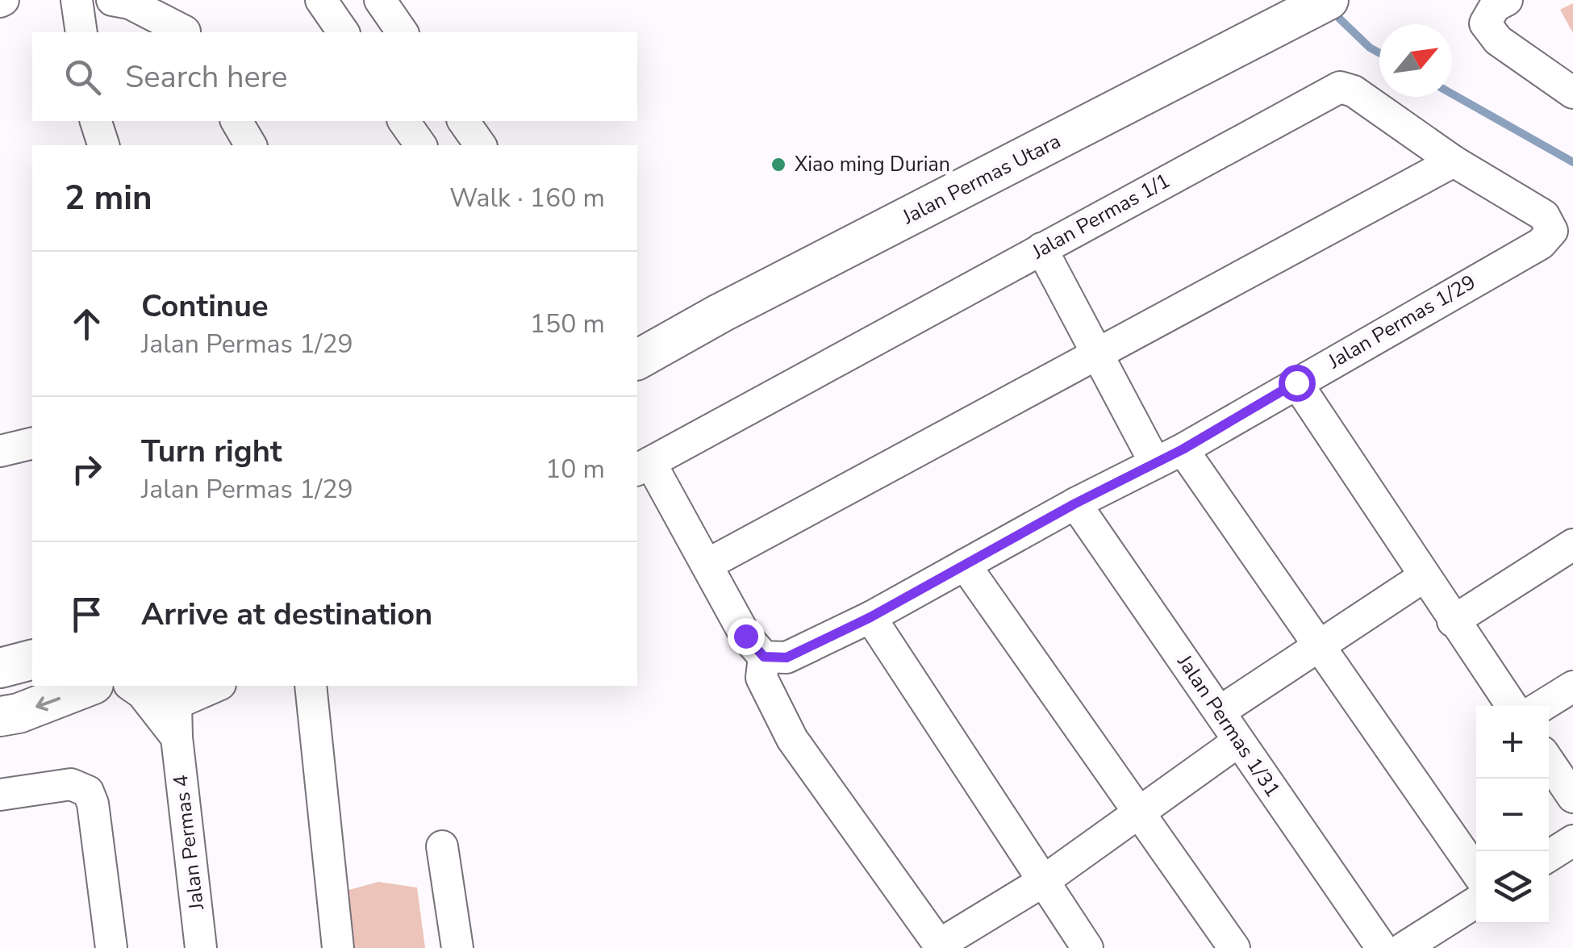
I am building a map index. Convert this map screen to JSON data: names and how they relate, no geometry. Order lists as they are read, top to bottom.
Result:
{
  "streets": {
    "main road": ["Jalan Permas Utara"],
    "street": [
      "Jalan Permas 1/1",
      "Jalan Permas 1/29",
      "Jalan Permas 1/31",
      "Jalan Permas 4"
    ]
  },
  "crossings": [
    ["Jalan Permas 1/1", "Jalan Permas 1/29"],
    ["Jalan Permas 1/29", "Jalan Permas 1/31"]
  ],
  "places": ["Xiao ming Durian"],
  "north": "top right",
  "page": {
    "search": "Search here",
    "heading": ["2 min", "Walk · 160 m"],
    "list": [
      ["Continue", "Jalan Permas 1/29", "150 m"],
      ["Turn right", "Jalan Permas 1/29", "10 m"],
      "Arrive at destination"
    ],
    "map_buttons": ["+", "−"]
  }
}
